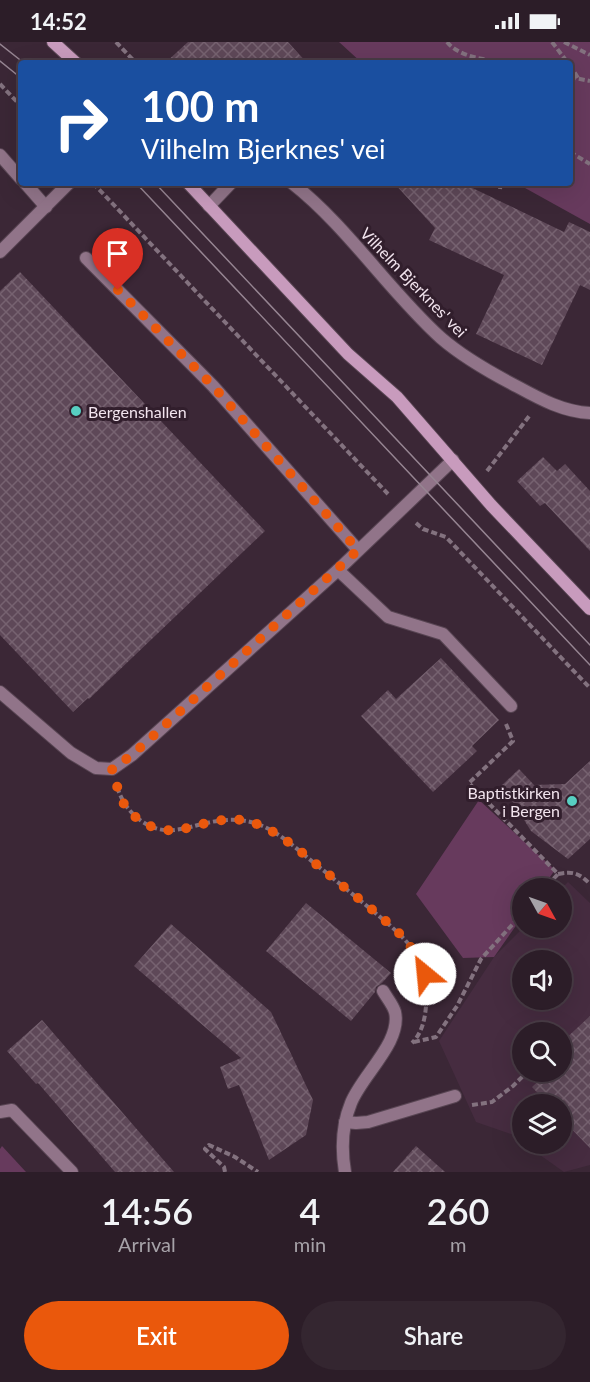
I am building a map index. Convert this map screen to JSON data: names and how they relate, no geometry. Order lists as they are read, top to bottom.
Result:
{
  "streets": {
    "street": ["Vilhelm Bjerknes' vei"]
  },
  "places": ["Bergenshallen", "Baptistkirken i Bergen"],
  "north": "bottom right",
  "page": {
    "status": "14:52",
    "turn": ["100 m", "Vilhelm Bjerknes' vei"],
    "eta": [
      "14:56",
      "Arrival",
      "4",
      "min",
      "260",
      "m"
    ],
    "buttons": ["Exit", "Share"]
  }
}
